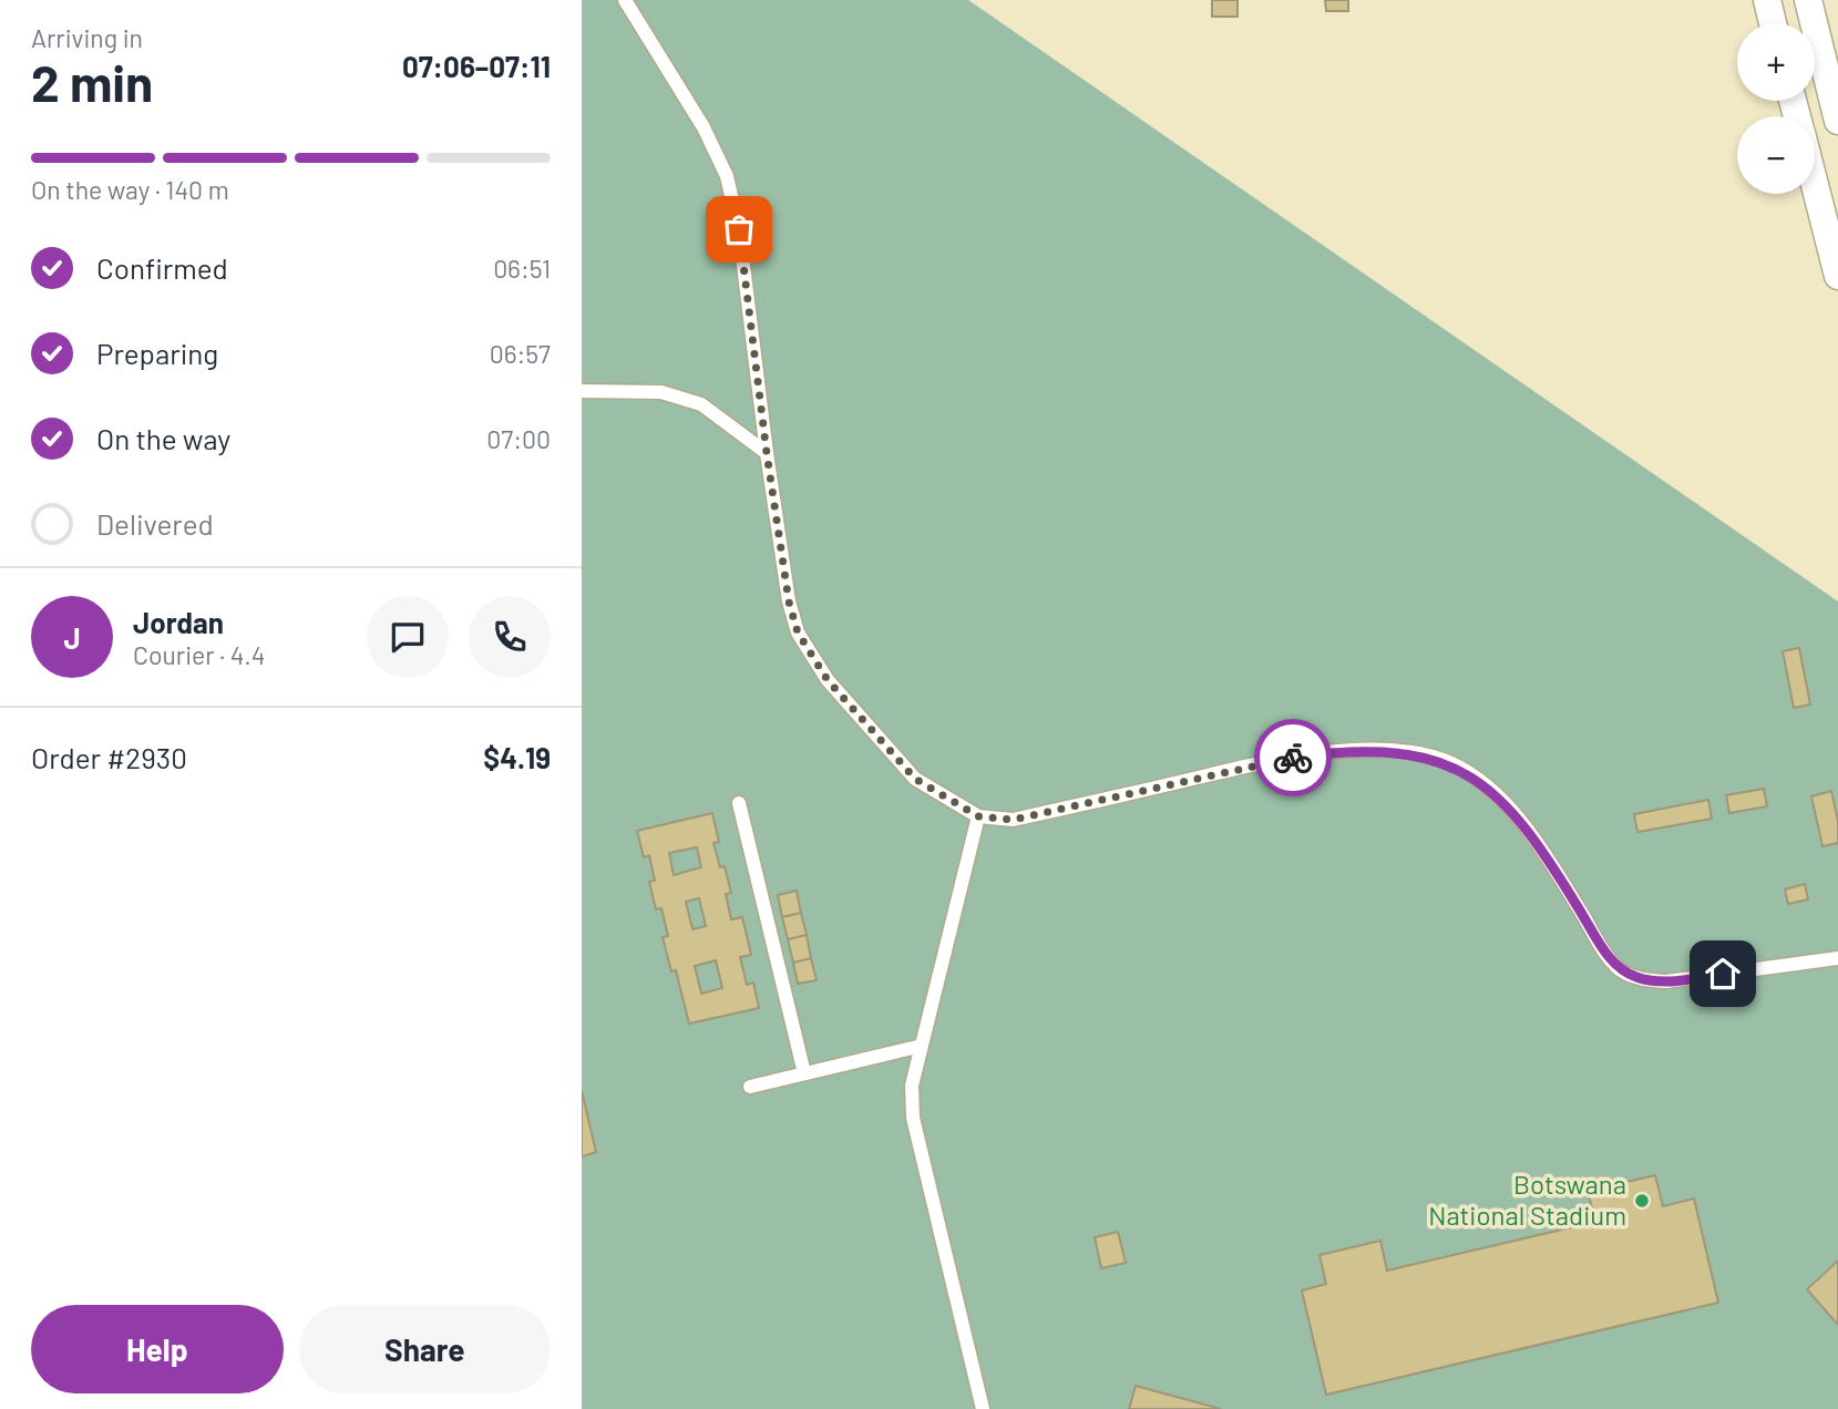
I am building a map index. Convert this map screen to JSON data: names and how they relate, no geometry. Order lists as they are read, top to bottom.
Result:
{
  "places": ["Botswana National Stadium"],
  "page": {
    "heading": ["2 min", "Arriving in", "07:06–07:11"],
    "panel": [
      "Jordan",
      "Courier · 4.4",
      "Order #2930",
      "$4.19"
    ],
    "map_buttons": ["+", "−"],
    "bar": "On the way · 140 m",
    "list": [
      ["Confirmed", "06:51"],
      ["Preparing", "06:57"],
      ["On the way", "07:00"],
      "Delivered"
    ],
    "round": "J",
    "buttons": ["Help", "Share"]
  }
}
